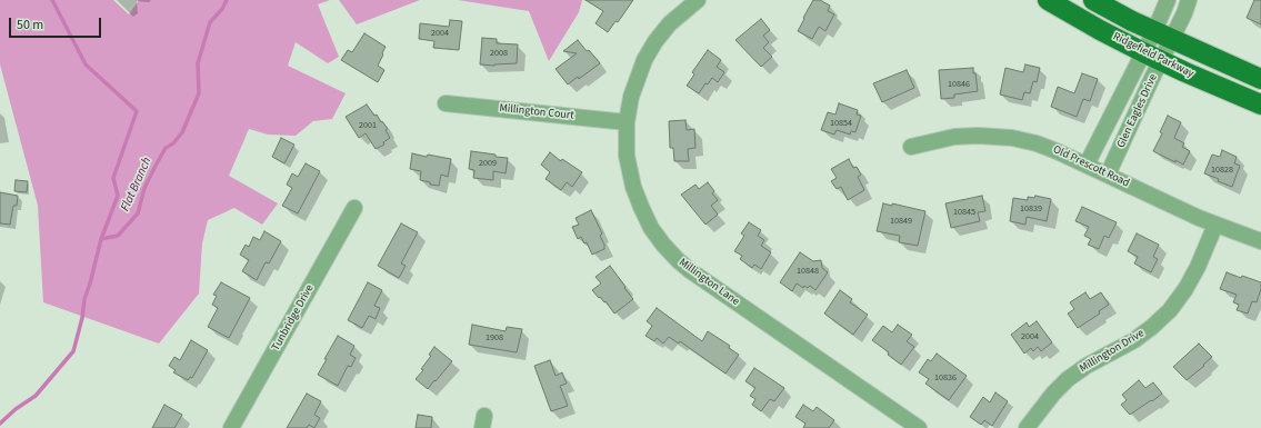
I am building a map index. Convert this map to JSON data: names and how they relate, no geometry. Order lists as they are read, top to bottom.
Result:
{
  "streets": {
    "main road": ["Ridgefield Parkway"],
    "street": [
      "Glen Eagles Drive",
      "Millington Court",
      "Old Prescott Road",
      "Millington Lane",
      "Tunbridge Drive",
      "Millington Drive"
    ]
  },
  "crossings": [
    ["Ridgefield Parkway", "Glen Eagles Drive"],
    ["Glen Eagles Drive", "Old Prescott Road"],
    ["Millington Court", "Millington Lane"],
    ["Old Prescott Road", "Millington Drive"]
  ],
  "water": ["Flat Branch"],
  "house_numbers": [
    "2004",
    "2008",
    "10846",
    "10854",
    "2001",
    "2009",
    "10828",
    "10839",
    "10845",
    "10849",
    "10848",
    "2004",
    "1908",
    "10836"
  ],
  "scale_bar": "50 m"
}
